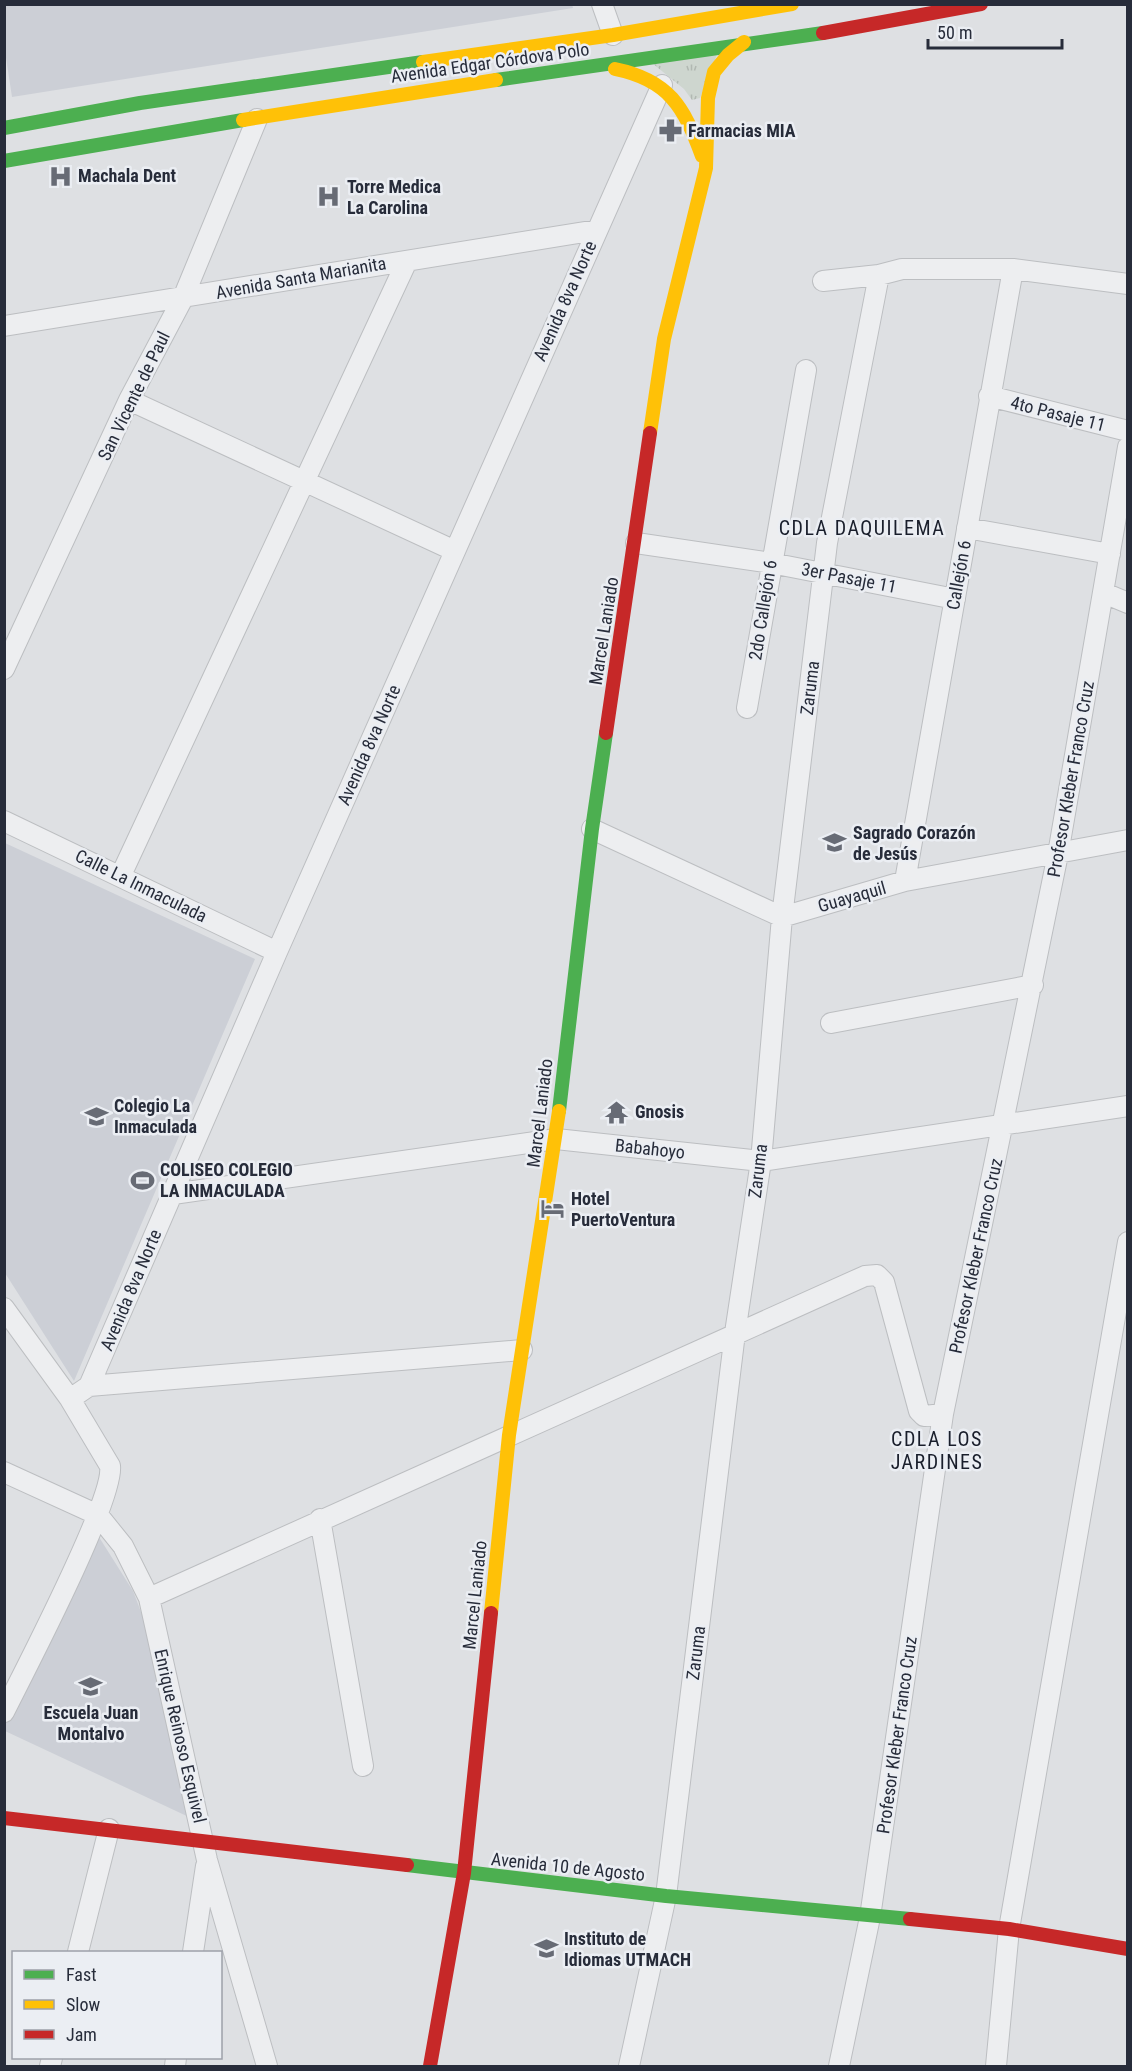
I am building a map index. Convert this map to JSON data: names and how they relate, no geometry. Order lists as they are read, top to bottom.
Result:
{
  "streets": {
    "street": [
      "Avenida Edgar Córdova Polo",
      "Avenida Santa Marianita",
      "Avenida 8va Norte",
      "San Vicente de Paul",
      "4to Pasaje 11",
      "Callejón 6",
      "3er Pasaje 11",
      "2do Callejón 6",
      "Marcel Laniado",
      "Zaruma",
      "Profesor Kleber Franco Cruz",
      "Calle La Inmaculada",
      "Guayaquil",
      "Babahoyo",
      "Enrique Reinoso Esquivel",
      "Avenida 10 de Agosto"
    ]
  },
  "crossings": [
    ["Avenida Edgar Córdova Polo", "San Vicente de Paul"],
    ["Avenida Edgar Córdova Polo", "Marcel Laniado"],
    ["Avenida Santa Marianita", "Avenida 8va Norte"],
    ["Avenida Santa Marianita", "San Vicente de Paul"],
    ["Avenida 8va Norte", "Calle La Inmaculada"],
    ["Avenida 8va Norte", "Babahoyo"],
    ["4to Pasaje 11", "Callejón 6"],
    ["Callejón 6", "3er Pasaje 11"],
    ["Callejón 6", "Guayaquil"],
    ["3er Pasaje 11", "2do Callejón 6"],
    ["3er Pasaje 11", "Marcel Laniado"],
    ["3er Pasaje 11", "Zaruma"],
    ["Marcel Laniado", "Babahoyo"],
    ["Marcel Laniado", "Avenida 10 de Agosto"],
    ["Zaruma", "Guayaquil"],
    ["Zaruma", "Babahoyo"],
    ["Zaruma", "Avenida 10 de Agosto"],
    ["Profesor Kleber Franco Cruz", "Guayaquil"],
    ["Profesor Kleber Franco Cruz", "Babahoyo"],
    ["Profesor Kleber Franco Cruz", "Avenida 10 de Agosto"],
    ["Enrique Reinoso Esquivel", "Avenida 10 de Agosto"]
  ],
  "districts": ["CDLA DAQUILEMA", "CDLA LOS JARDINES"],
  "places": {
    "pharmacy": ["Farmacias MIA"],
    "hospital": ["Machala Dent", "Torre Medica La Carolina"],
    "school or university": [
      "Sagrado Corazón de Jesús",
      "Colegio La Inmaculada",
      "Escuela Juan Montalvo",
      "Instituto de Idiomas UTMACH"
    ],
    "temple": ["Gnosis"],
    "sports": ["COLISEO COLEGIO LA INMACULADA"],
    "hotel": ["Hotel PuertoVentura"]
  },
  "legend": ["Fast", "Slow", "Jam"],
  "scale_bar": "50 m"
}
